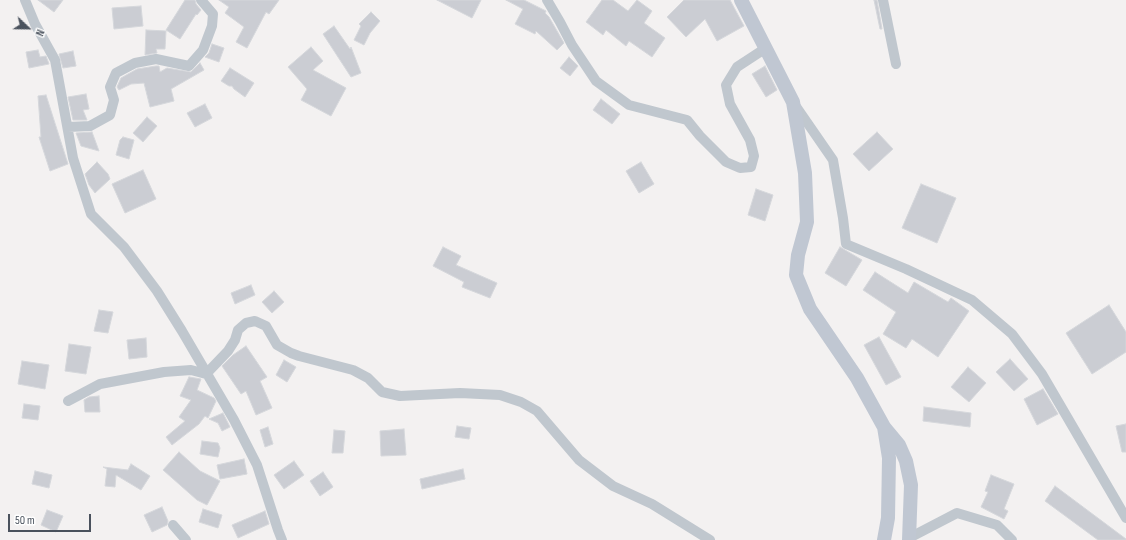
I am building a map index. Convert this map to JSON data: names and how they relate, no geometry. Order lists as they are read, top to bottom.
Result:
{
  "scale_bar": "50 m",
  "north": "right"
}
